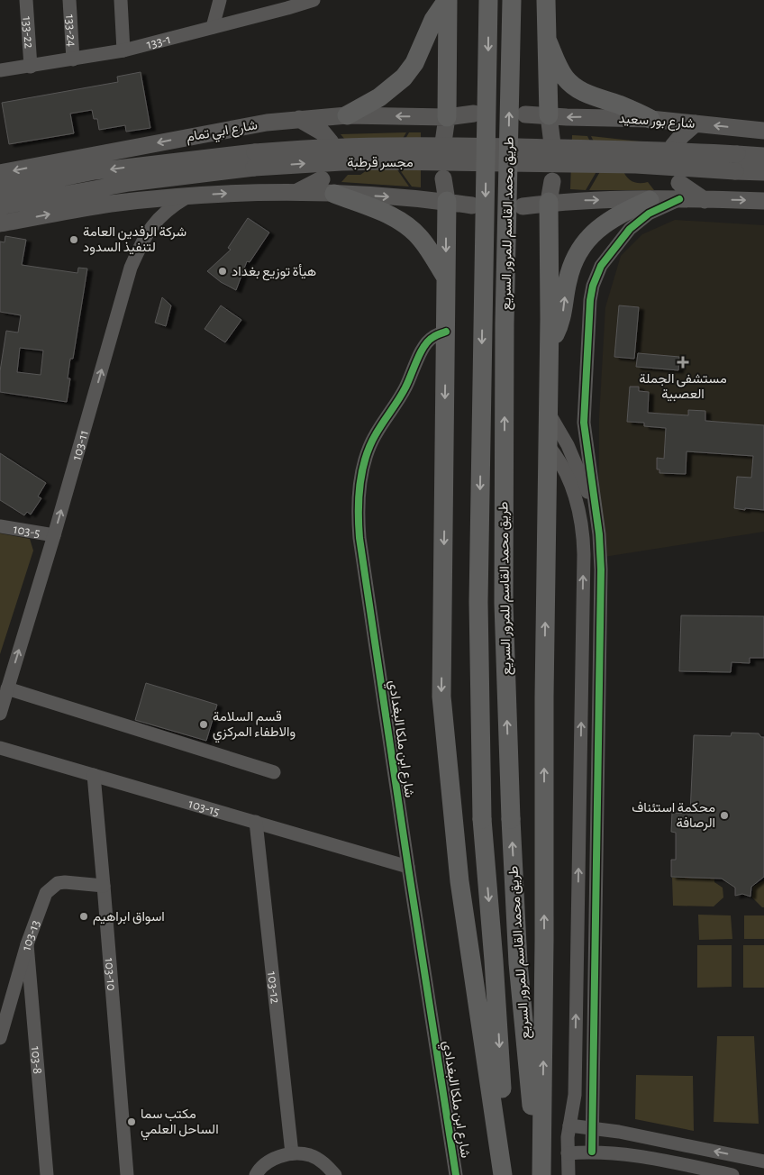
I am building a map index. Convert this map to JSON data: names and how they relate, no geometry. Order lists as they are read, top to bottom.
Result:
{
  "streets": {
    "highway": ["طريق محمد القاسم للمرور السريع"],
    "main road": ["شارع بور سعيد", "شارع ابي تمام", "مجسر قرطبة"],
    "street": [
      "133-24",
      "133-22",
      "133-1",
      "103-11",
      "103-5",
      "شارع ابن ملكا البغدادي",
      "103-15",
      "103-13",
      "103-10",
      "103-12",
      "103-8"
    ]
  },
  "crossings": [
    ["133-24", "133-1"],
    ["133-22", "133-1"],
    ["103-11", "103-5"],
    ["شارع ابن ملكا البغدادي", "103-15"],
    ["103-15", "103-10"],
    ["103-15", "103-12"],
    ["103-13", "103-10"],
    ["103-13", "103-8"]
  ],
  "one_way": ["103-11"],
  "places": {
    "other": [
      "شركة الرفدين العامة لتنفيذ السدود",
      "هيأة توزيع بغداد",
      "قسم السلامة والاطفاء المركزي",
      "محكمة استئناف الرصافة",
      "اسواق ابراهيم",
      "مكتب سما الساحل العلمي"
    ],
    "health": ["مستشفى الجملة العصبية"]
  }
}
